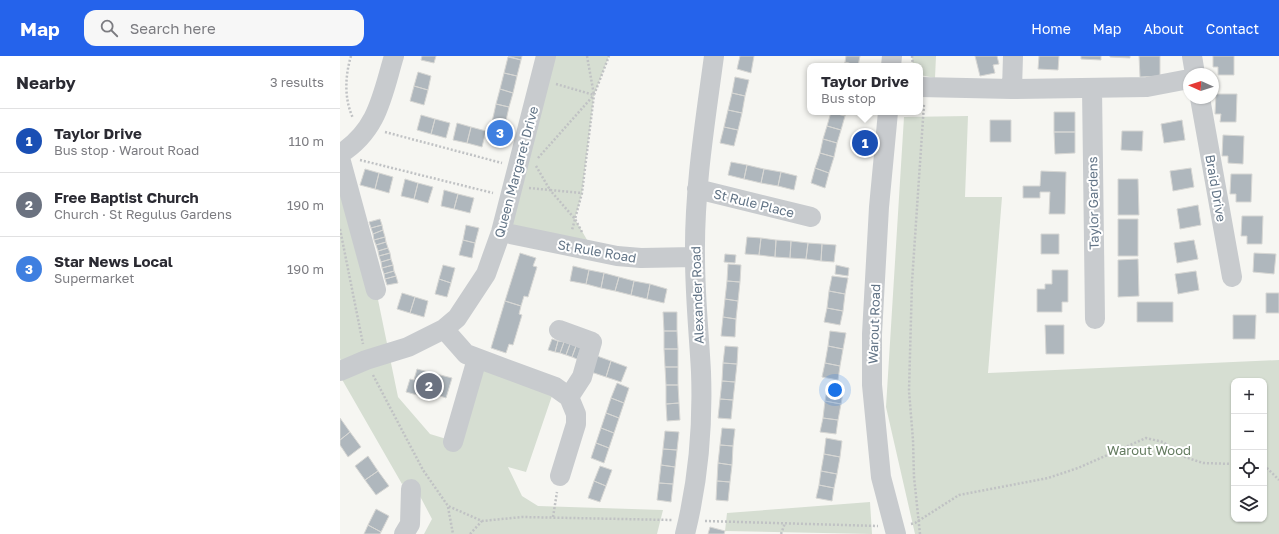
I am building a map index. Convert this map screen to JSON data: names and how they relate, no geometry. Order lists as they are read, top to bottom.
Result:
{
  "streets": {
    "street": [
      "Queen Margaret Drive",
      "Braid Drive",
      "St Rule Place",
      "Taylor Gardens",
      "St Rule Road",
      "Alexander Road",
      "Warout Road"
    ]
  },
  "crossings": [
    ["Queen Margaret Drive", "St Rule Road"],
    ["St Rule Place", "Alexander Road"],
    ["St Rule Road", "Alexander Road"]
  ],
  "parks": ["Warout Wood"],
  "north": "left",
  "page": {
    "header": "Map",
    "search": "Search here",
    "nav": [
      "Home",
      "Map",
      "About",
      "Contact"
    ],
    "heading": ["Nearby", "3 results"],
    "popup": ["Taylor Drive", "Bus stop"],
    "list": [
      {
        "mark": "1",
        "name": "Taylor Drive",
        "note": "Bus stop · Warout Road",
        "value": "110 m"
      },
      {
        "mark": "2",
        "name": "Free Baptist Church",
        "note": "Church · St Regulus Gardens",
        "value": "190 m"
      },
      {
        "mark": "3",
        "name": "Star News Local",
        "note": "Supermarket",
        "value": "190 m"
      }
    ],
    "pins": ["3", "1", "2"],
    "map_buttons": ["+", "−"]
  }
}
